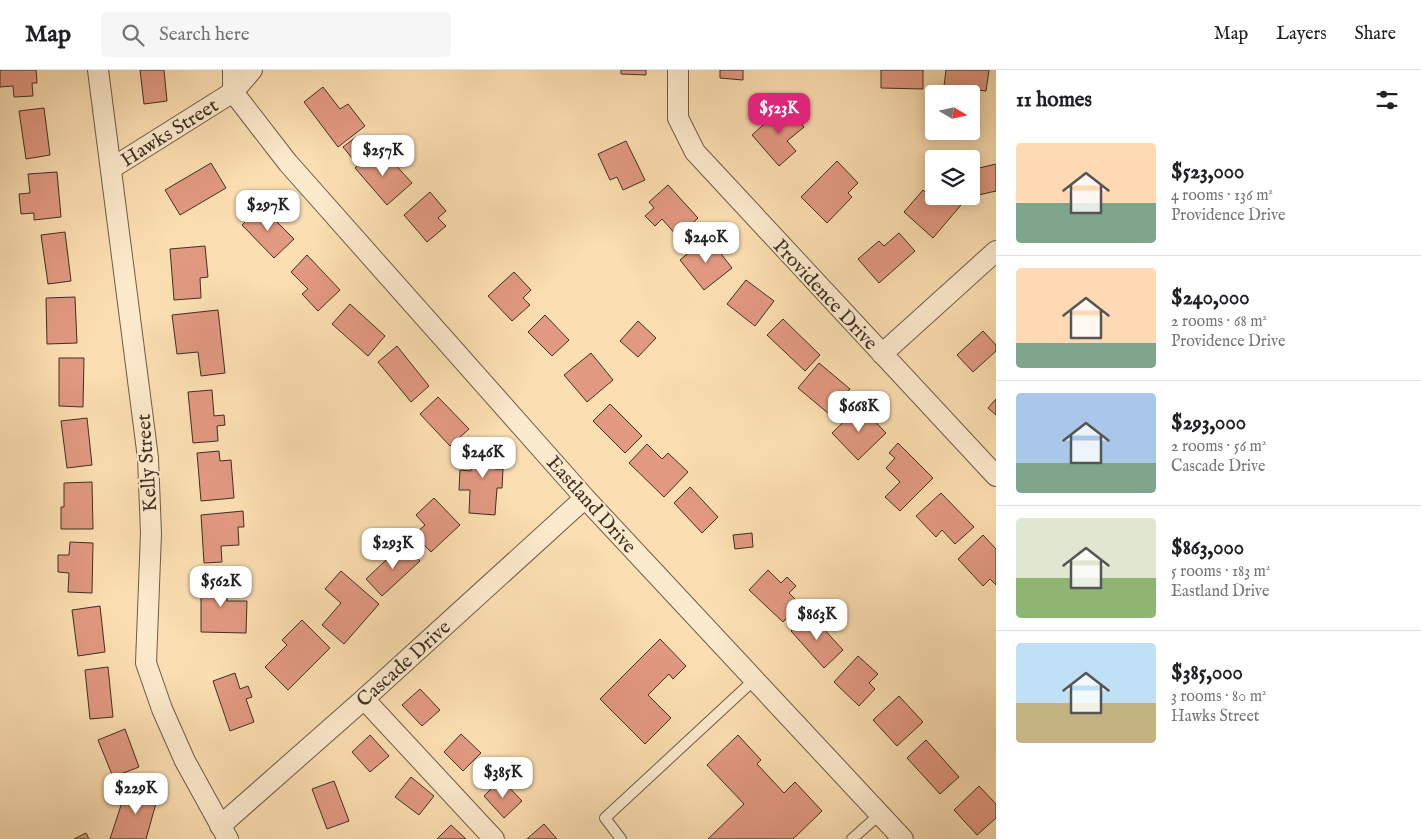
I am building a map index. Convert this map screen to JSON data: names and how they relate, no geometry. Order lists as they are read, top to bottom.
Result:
{
  "streets": {
    "street": [
      "Hawks Street",
      "Providence Drive",
      "Kelly Street",
      "Eastland Drive",
      "Cascade Drive"
    ]
  },
  "crossings": [
    ["Hawks Street", "Kelly Street"],
    ["Hawks Street", "Eastland Drive"],
    ["Kelly Street", "Cascade Drive"],
    ["Eastland Drive", "Cascade Drive"]
  ],
  "north": "right",
  "page": {
    "header": "Map",
    "search": "Search here",
    "nav": ["Map", "Layers", "Share"],
    "heading": "11 homes",
    "price": [
      "$523K",
      "$257K",
      "$297K",
      "$240K",
      "$668K",
      "$246K",
      "$293K",
      "$562K",
      "$863K",
      "$385K",
      "$229K"
    ],
    "list": [
      {
        "name": "$523,000",
        "note": "4 rooms · 136 m² · Providence Drive"
      },
      {
        "name": "$240,000",
        "note": "2 rooms · 68 m² · Providence Drive"
      },
      {
        "name": "$293,000",
        "note": "2 rooms · 56 m² · Cascade Drive"
      },
      {
        "name": "$863,000",
        "note": "5 rooms · 183 m² · Eastland Drive"
      },
      {
        "name": "$385,000",
        "note": "3 rooms · 80 m² · Hawks Street"
      }
    ]
  }
}
